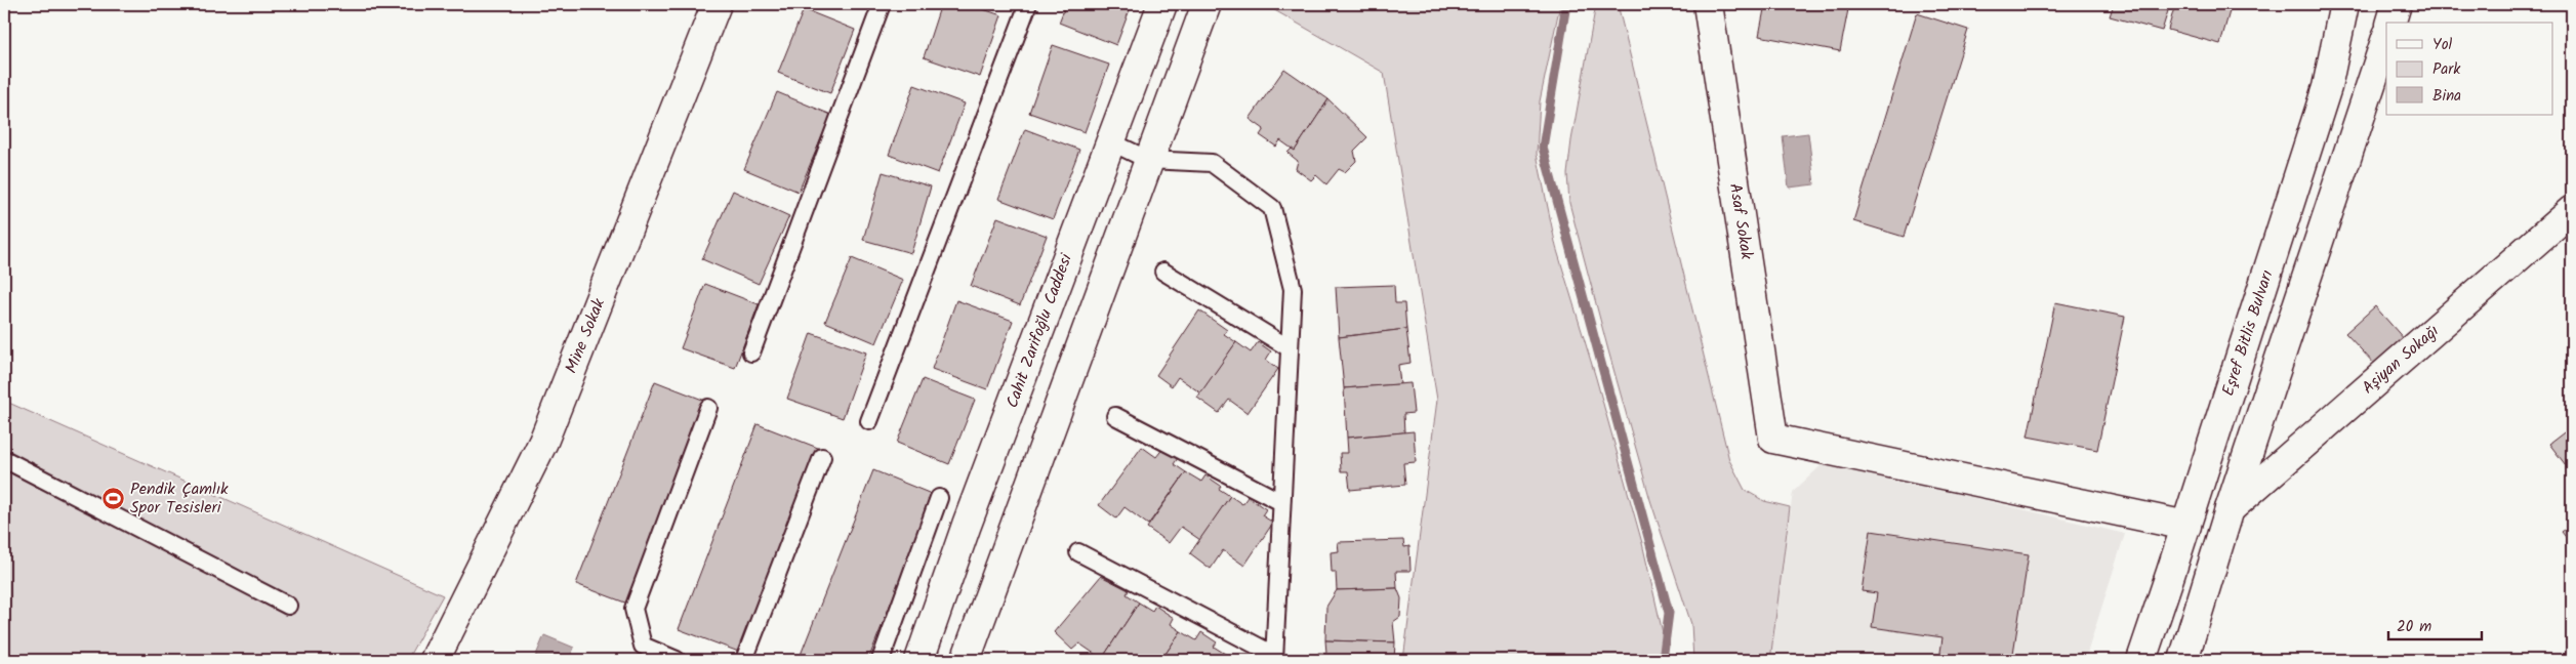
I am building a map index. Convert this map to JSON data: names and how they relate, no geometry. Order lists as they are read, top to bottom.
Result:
{
  "streets": {
    "main road": [
      "Asaf Sokak",
      "Cahit Zarifoğlu Caddesi",
      "Eşref Bitlis Bulvarı",
      "Mine Sokak",
      "Aşiyan Sokağı"
    ]
  },
  "crossings": [
    ["Asaf Sokak", "Eşref Bitlis Bulvarı"]
  ],
  "places": {
    "sports": ["Pendik Çamlık Spor Tesisleri"]
  },
  "legend": ["Yol", "Park", "Bina"],
  "scale_bar": "20 m"
}
